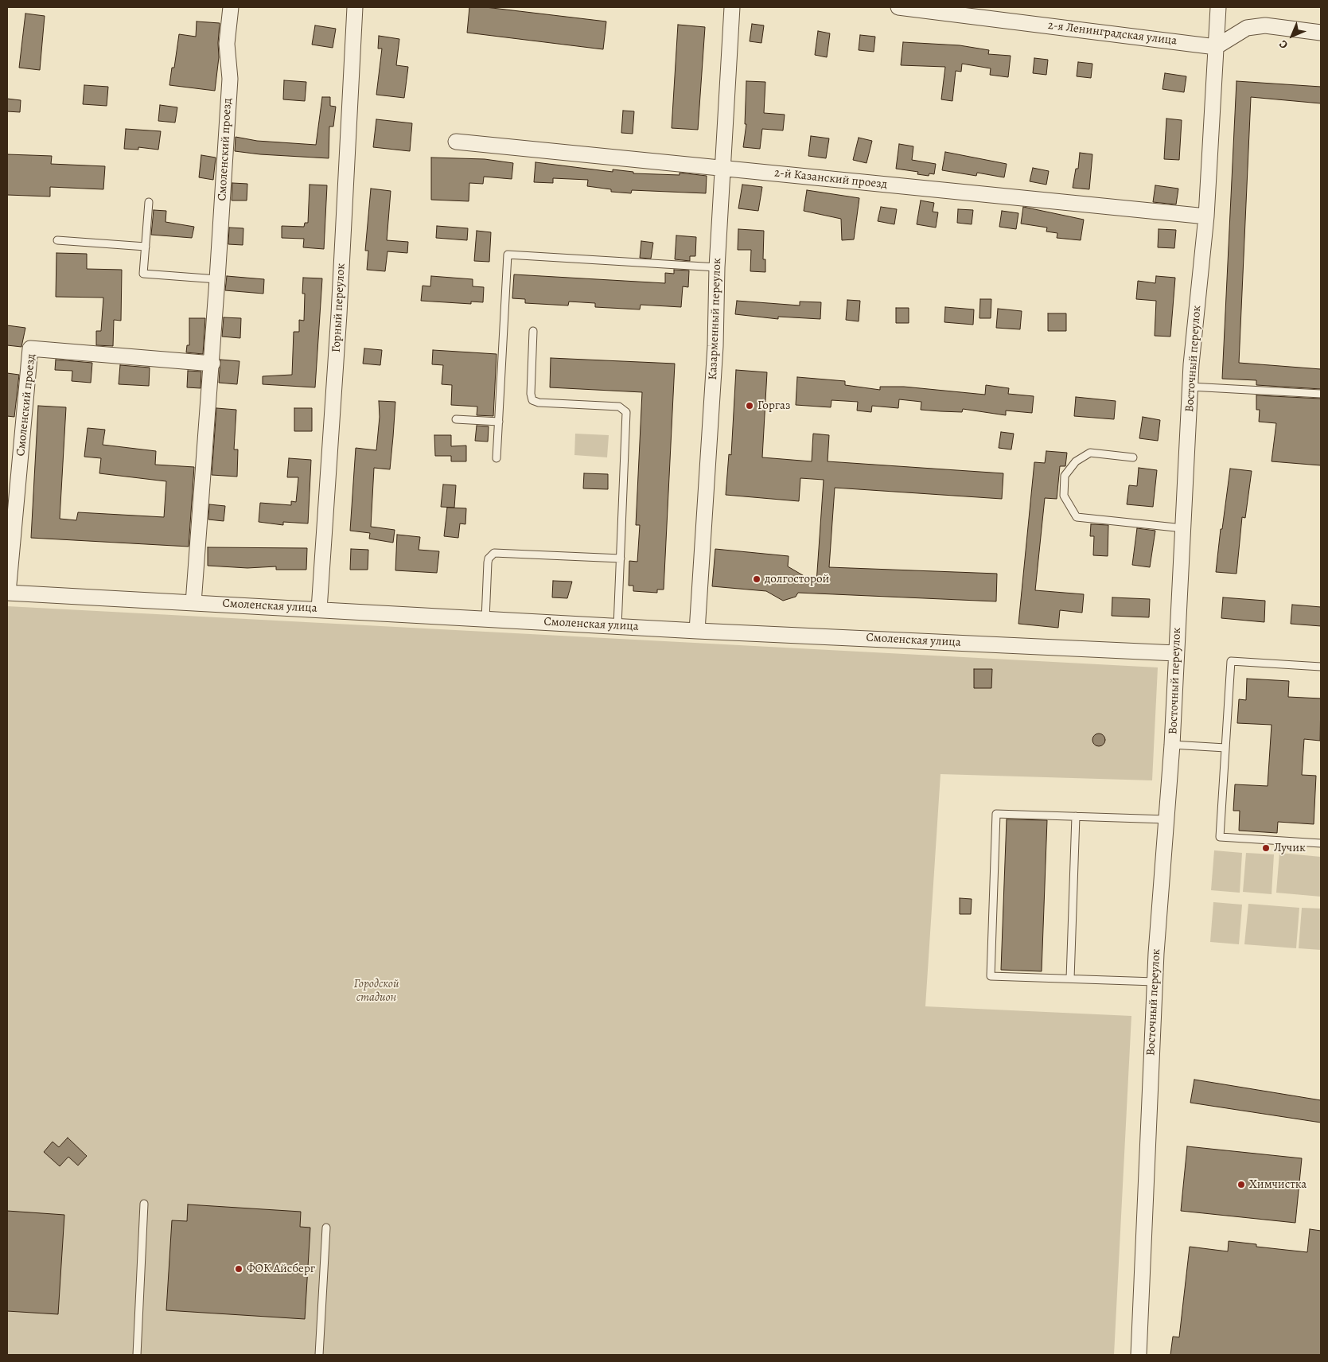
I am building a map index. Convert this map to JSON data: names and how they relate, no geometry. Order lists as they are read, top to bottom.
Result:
{
  "streets": {
    "street": [
      "2-я Ленинградская улица",
      "Смоленский проезд",
      "2-й Казанский проезд",
      "Горный переулок",
      "Казарменный переулок",
      "Восточный переулок",
      "Смоленская улица"
    ]
  },
  "crossings": [
    ["2-я Ленинградская улица", "Восточный переулок"],
    ["Смоленский проезд", "Смоленская улица"],
    ["2-й Казанский проезд", "Казарменный переулок"],
    ["2-й Казанский проезд", "Восточный переулок"],
    ["Горный переулок", "Смоленская улица"],
    ["Казарменный переулок", "Смоленская улица"],
    ["Восточный переулок", "Смоленская улица"]
  ],
  "parks": ["Городской стадион"],
  "places": [
    "Горгаз",
    "долгосторой",
    "Лучик",
    "Химчистка",
    "ФОК Айсберг"
  ],
  "north": "bottom left"
}
